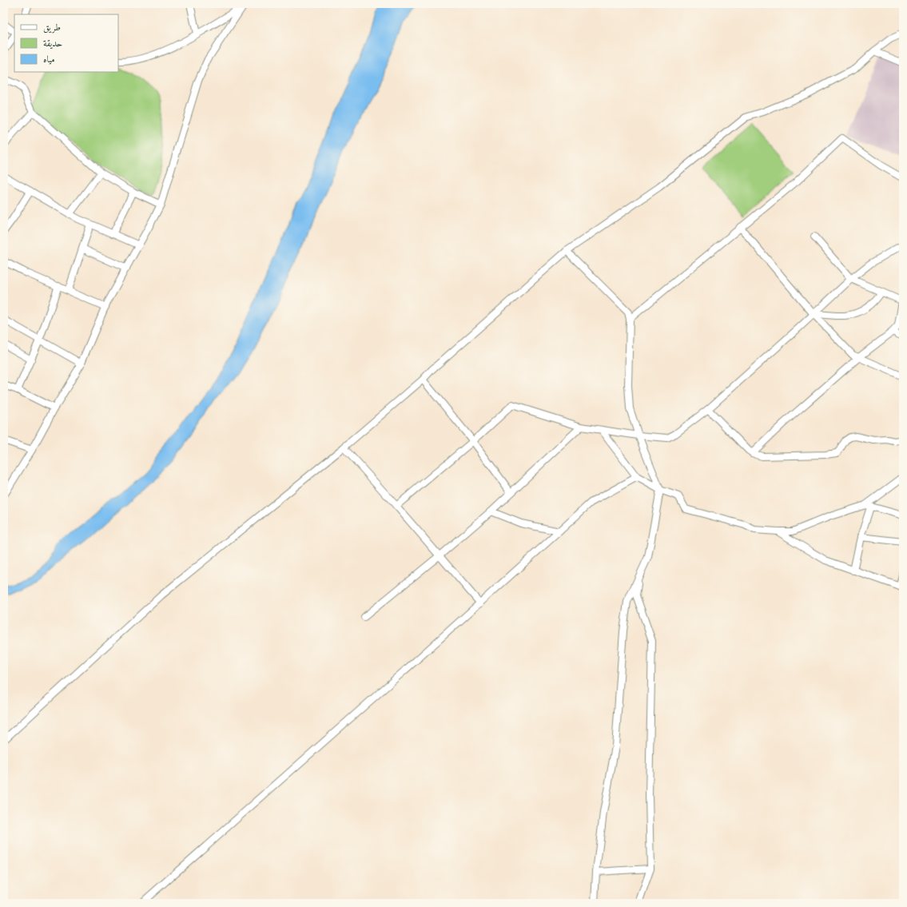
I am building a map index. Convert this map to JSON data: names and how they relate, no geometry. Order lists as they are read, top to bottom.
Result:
{
  "legend": ["طريق", "حديقة", "مياه"]
}
